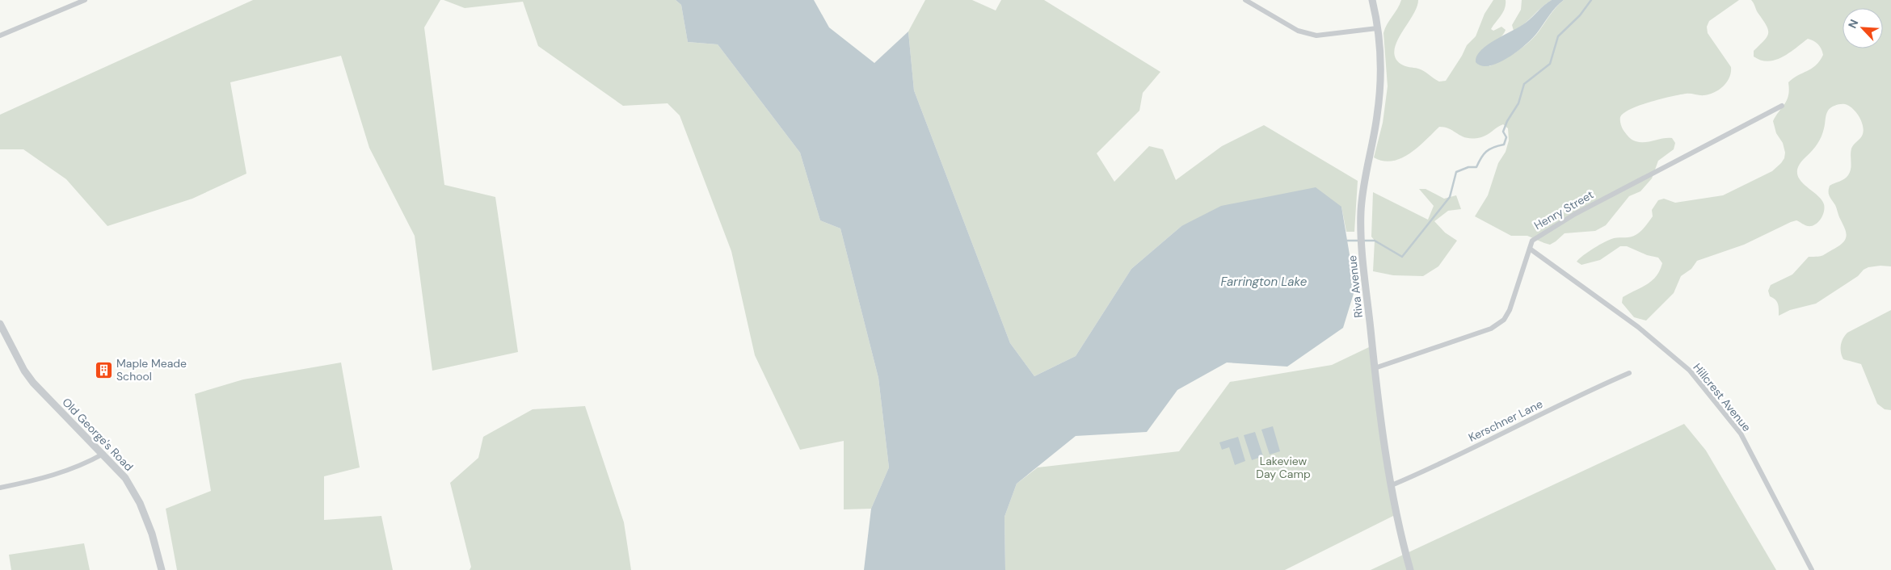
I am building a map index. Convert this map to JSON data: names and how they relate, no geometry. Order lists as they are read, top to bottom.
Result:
{
  "streets": {
    "street": [
      "Henry Street",
      "Riva Avenue",
      "Hillcrest Avenue",
      "Kerschner Lane",
      "Old George's Road"
    ]
  },
  "crossings": [
    ["Henry Street", "Riva Avenue"],
    ["Henry Street", "Hillcrest Avenue"],
    ["Riva Avenue", "Kerschner Lane"]
  ],
  "water": ["Farrington Lake"],
  "parks": ["Lakeview Day Camp"],
  "places": {
    "building": ["Maple Meade School"]
  },
  "north": "top left"
}
